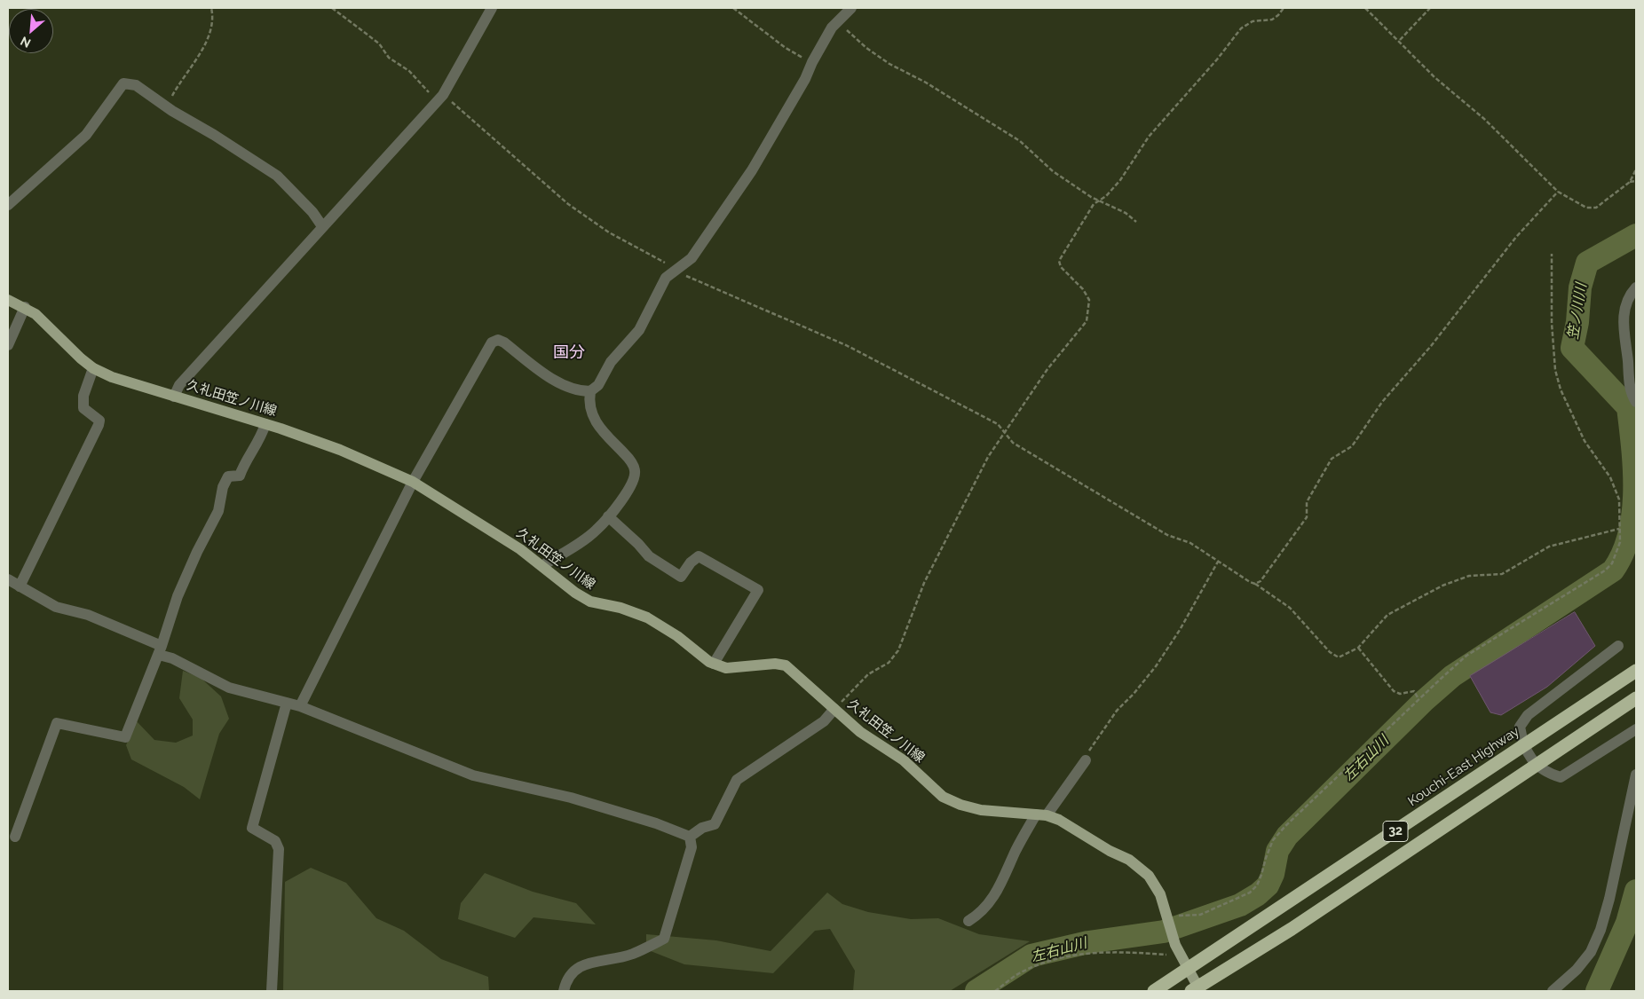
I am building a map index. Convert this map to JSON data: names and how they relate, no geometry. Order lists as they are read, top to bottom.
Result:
{
  "streets": {
    "highway": ["Kouchi-East Highway", "32"],
    "main road": ["久礼田笠ノ川線"]
  },
  "crossings": [
    ["久礼田笠ノ川線", "Kouchi-East Highway"],
    ["久礼田笠ノ川線", "32"]
  ],
  "districts": ["国分"],
  "water": ["笠ノ川川", "左右山川"],
  "north": "bottom left"
}
